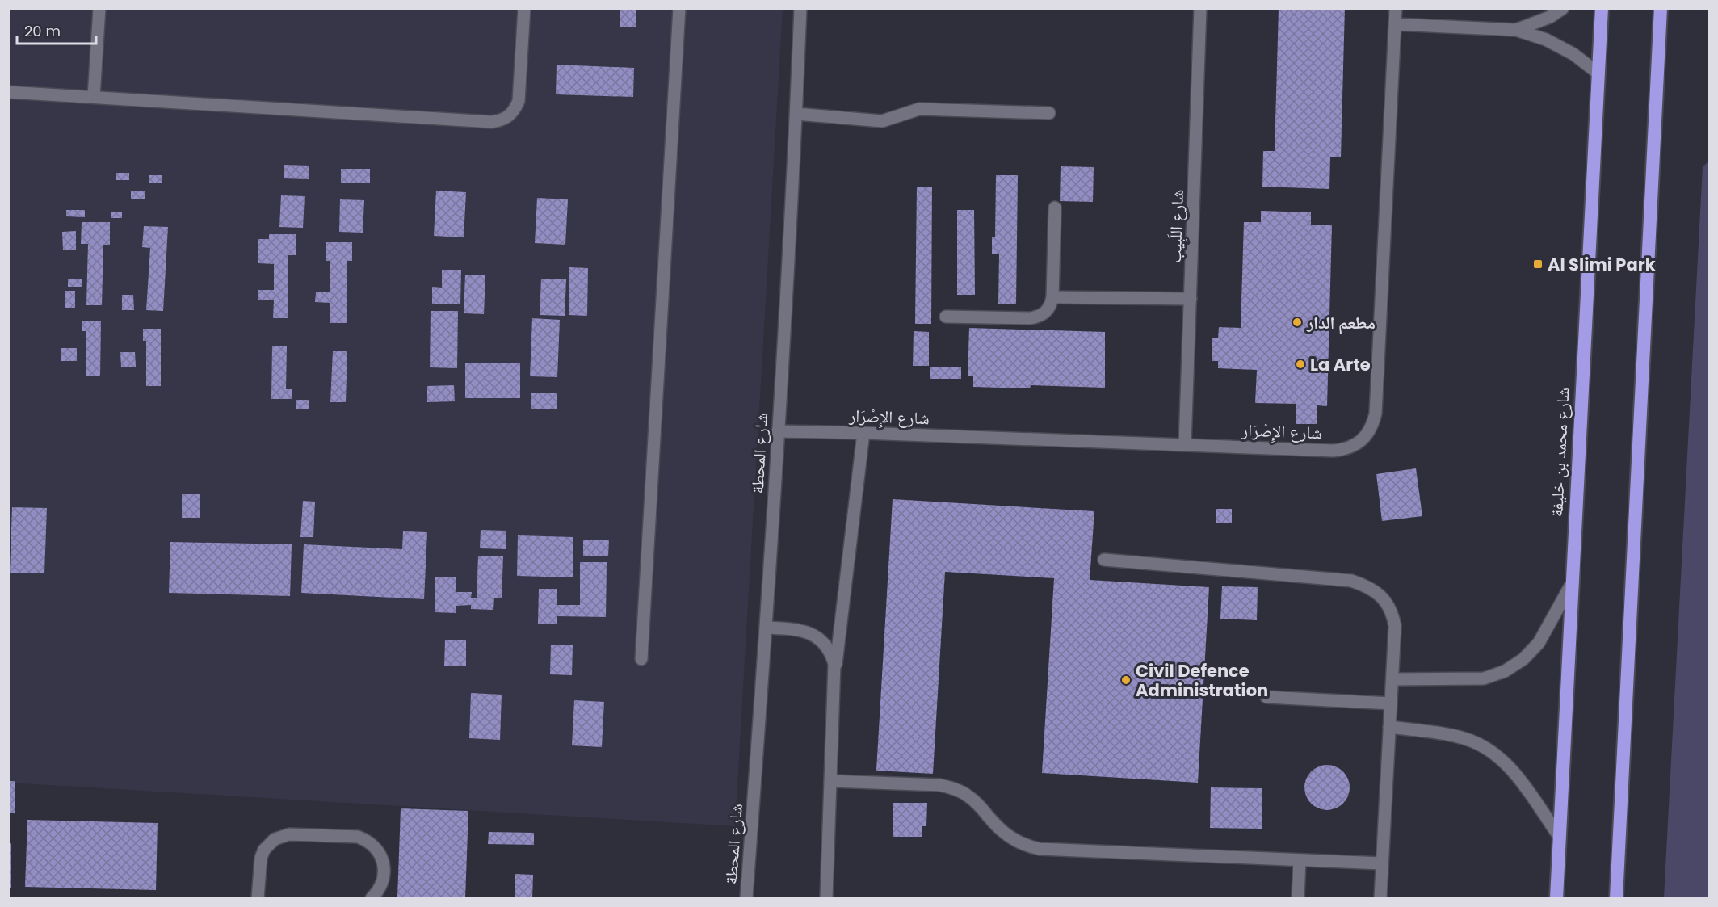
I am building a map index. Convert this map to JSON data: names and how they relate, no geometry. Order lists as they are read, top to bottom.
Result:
{
  "streets": {
    "highway": ["شارع محمد بن خليفة"],
    "lane": ["شارع اللَبِيب", "شارع الإِصْرَار", "شارع المحطة"]
  },
  "crossings": [
    ["شارع اللَبِيب", "شارع الإِصْرَار"],
    ["شارع الإِصْرَار", "شارع المحطة"]
  ],
  "places": {
    "transit": ["Al Slimi Park"],
    "other": ["مطعم الدار", "La Arte", "Civil Defence Administration"]
  },
  "scale_bar": "20 m"
}
